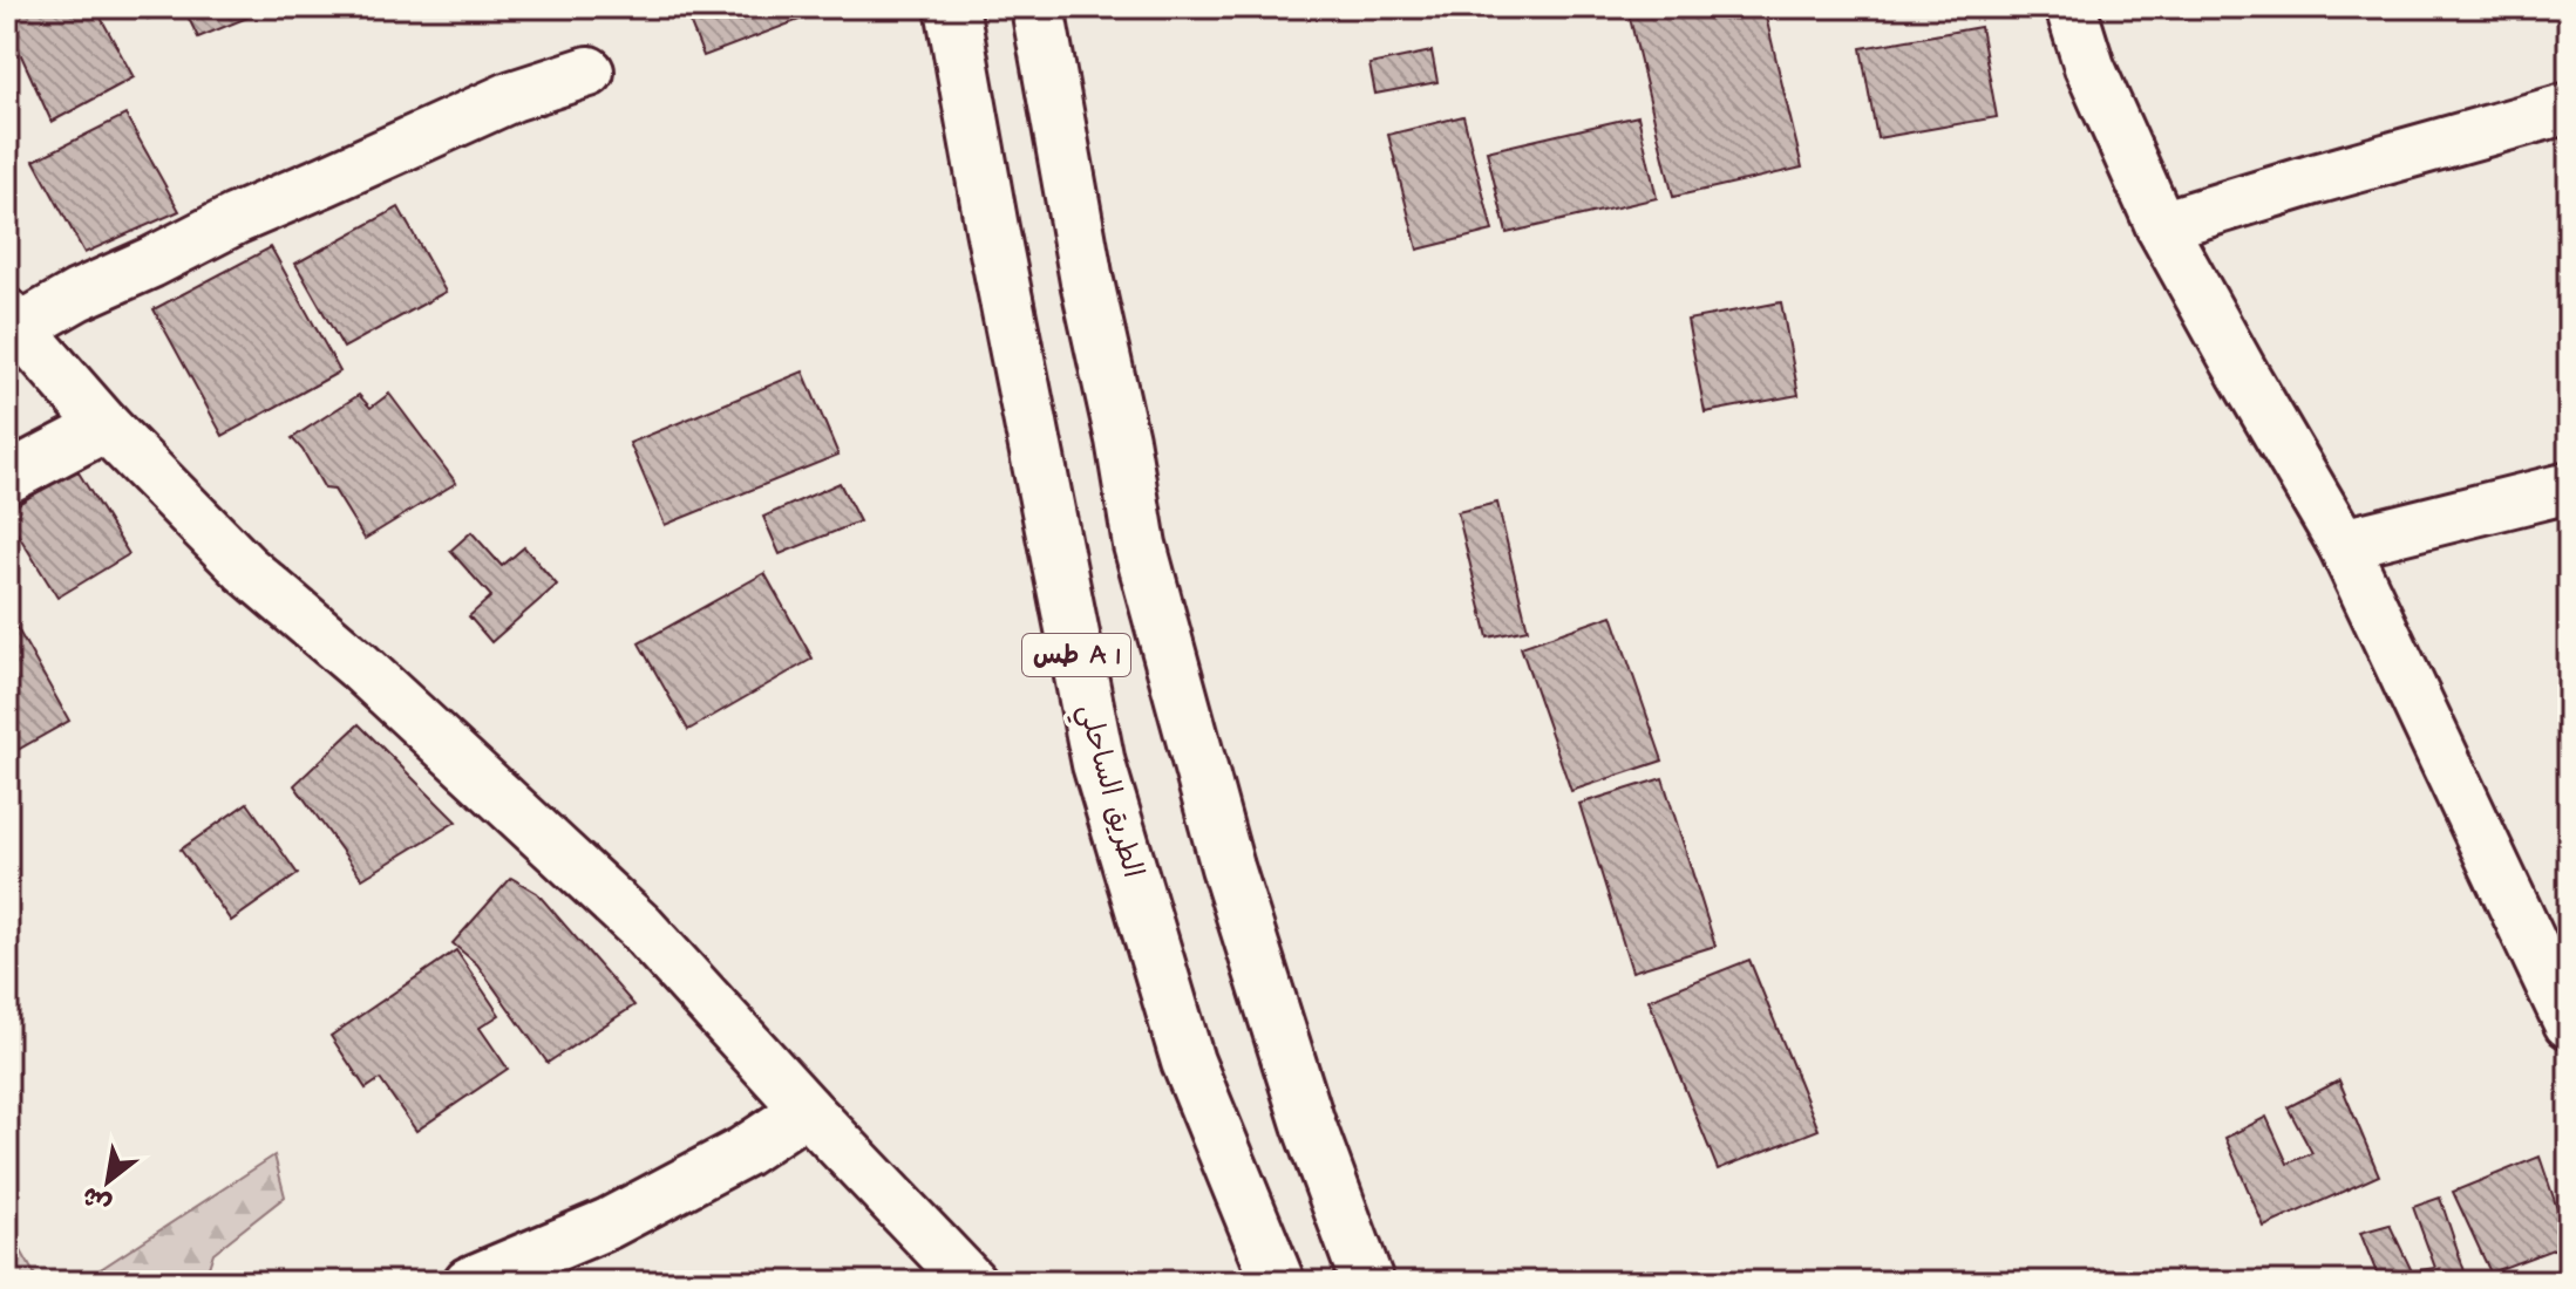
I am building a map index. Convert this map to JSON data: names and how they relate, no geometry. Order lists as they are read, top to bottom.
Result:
{
  "streets": {
    "highway": ["طس A 1", "الطريق الساحلي"]
  },
  "north": "bottom left"
}
